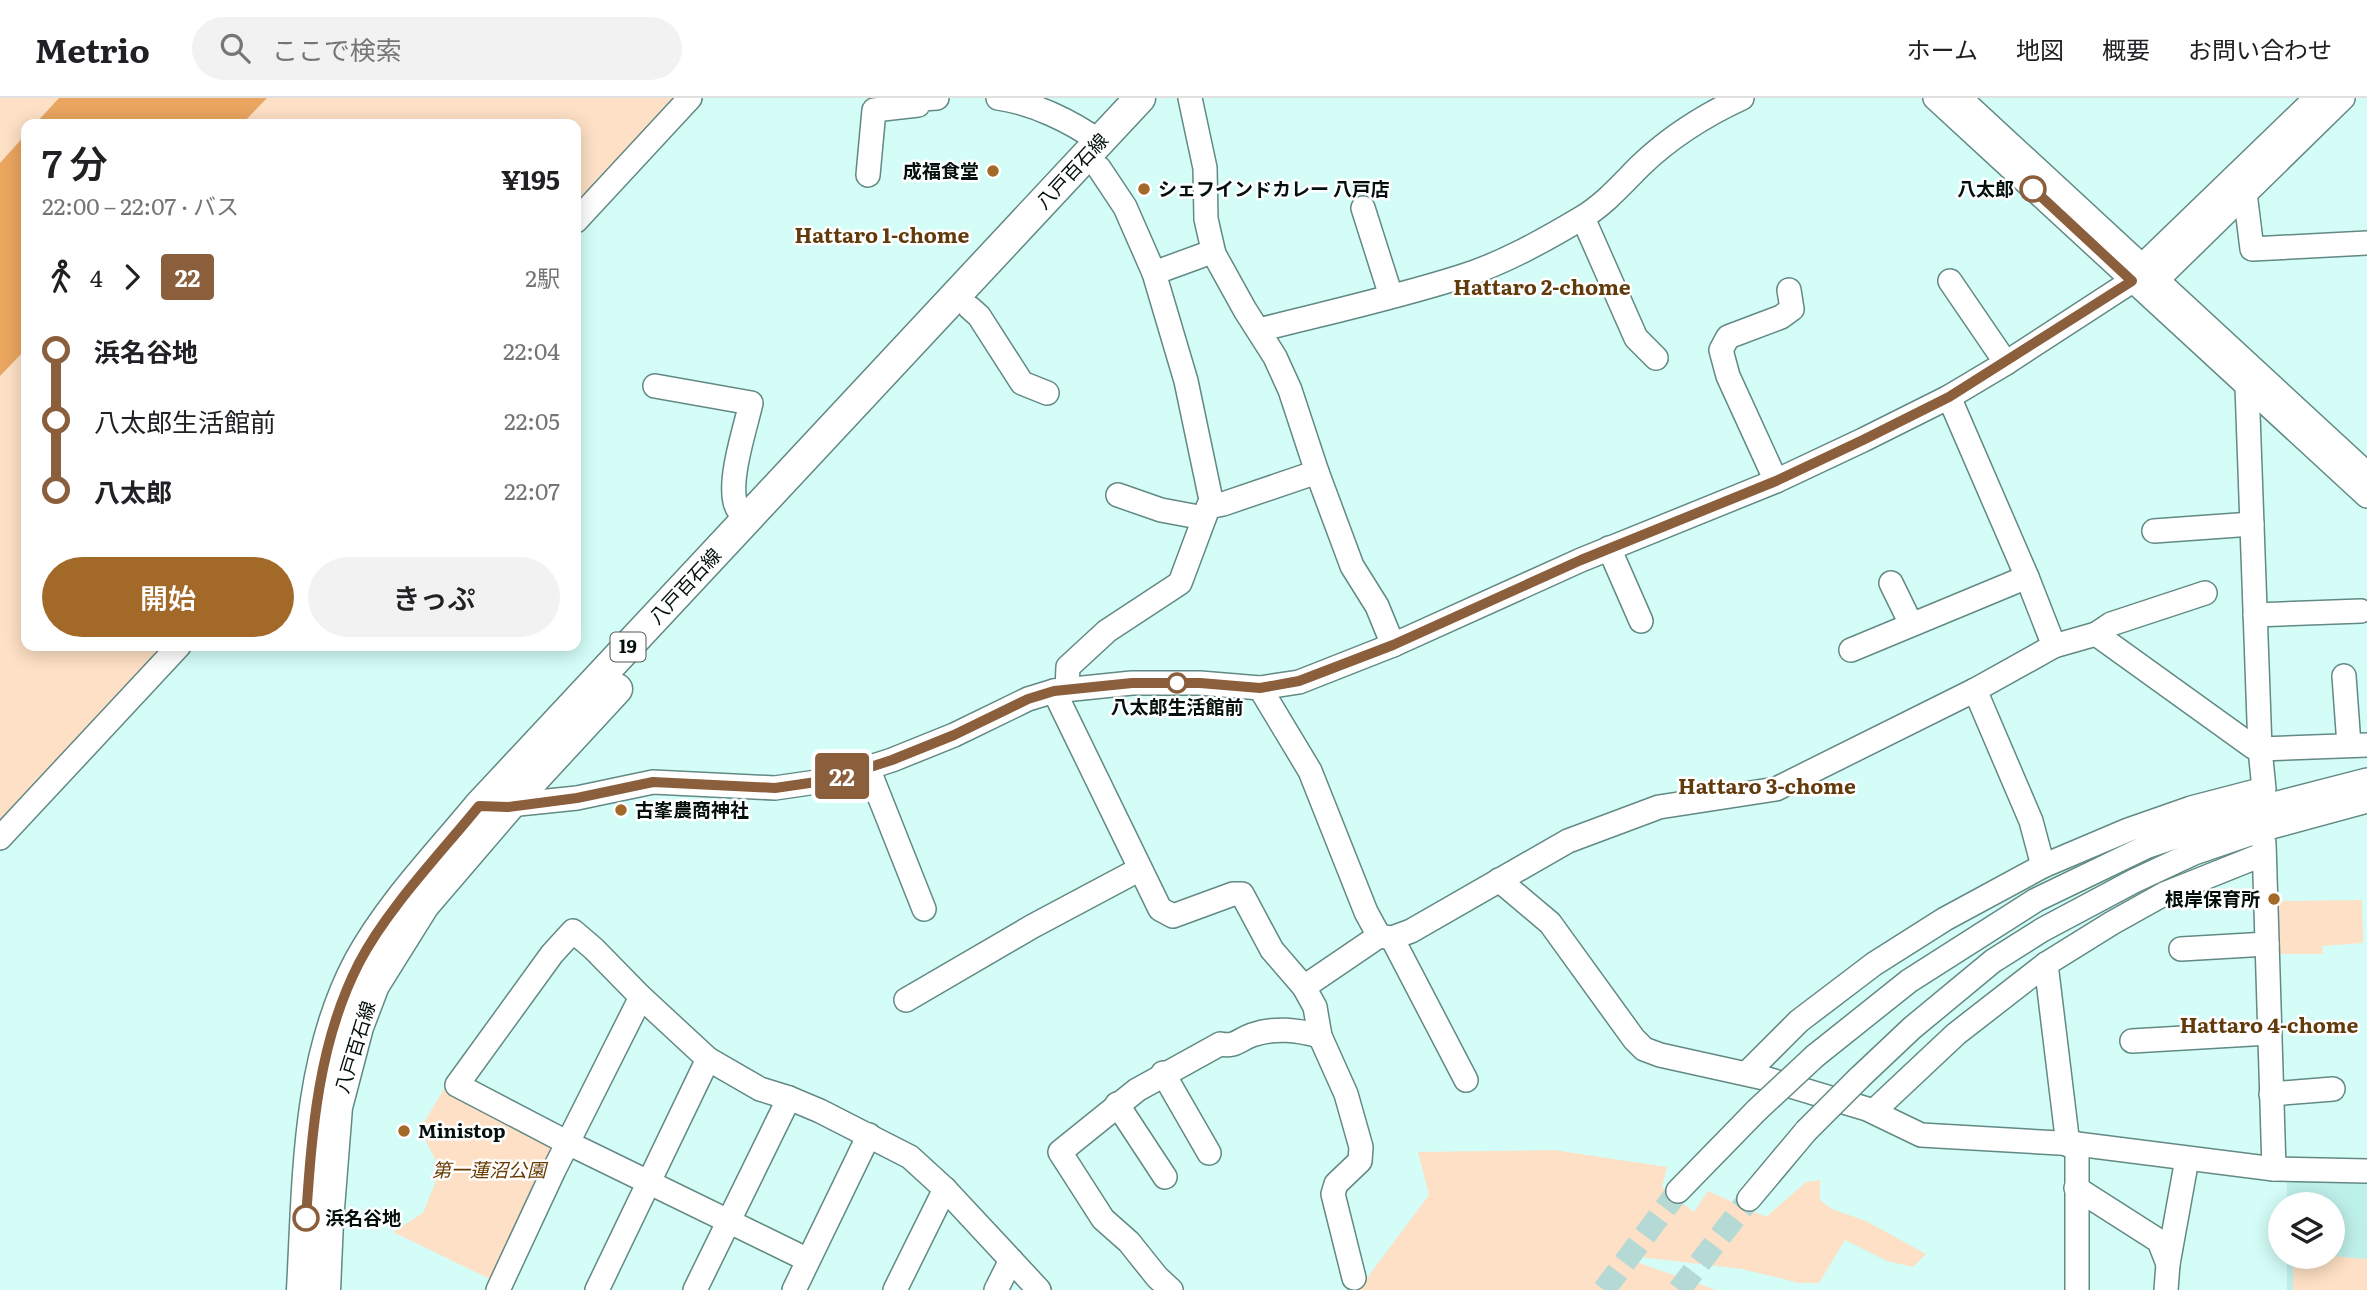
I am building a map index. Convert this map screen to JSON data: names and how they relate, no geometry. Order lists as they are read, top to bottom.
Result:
{
  "streets": {
    "main road": ["八戸百石線", "19"]
  },
  "districts": [
    "Hattaro 1-chome",
    "Hattaro 2-chome",
    "Hattaro 3-chome",
    "Hattaro 4-chome"
  ],
  "parks": ["第一蓮沼公園"],
  "places": [
    "成福食堂",
    "シェフインドカレー 八戸店",
    "八太郎",
    "八太郎生活館前",
    "古峯農商神社",
    "根岸保育所",
    "Ministop",
    "浜名谷地"
  ],
  "lines": ["bus line 22"],
  "page": {
    "header": "Metrio",
    "search": "ここで検索",
    "nav": [
      "ホーム",
      "地図",
      "概要",
      "お問い合わせ"
    ],
    "on_map": "22",
    "heading": ["7 分", "22:00 – 22:07 · バス", "¥195"],
    "legs": ["4", "22", "2駅"],
    "list": [
      {
        "name": "浜名谷地",
        "value": "22:04"
      },
      {
        "name": "八太郎生活館前",
        "value": "22:05"
      },
      {
        "name": "八太郎",
        "value": "22:07"
      }
    ],
    "buttons": ["開始", "きっぷ"]
  }
}
